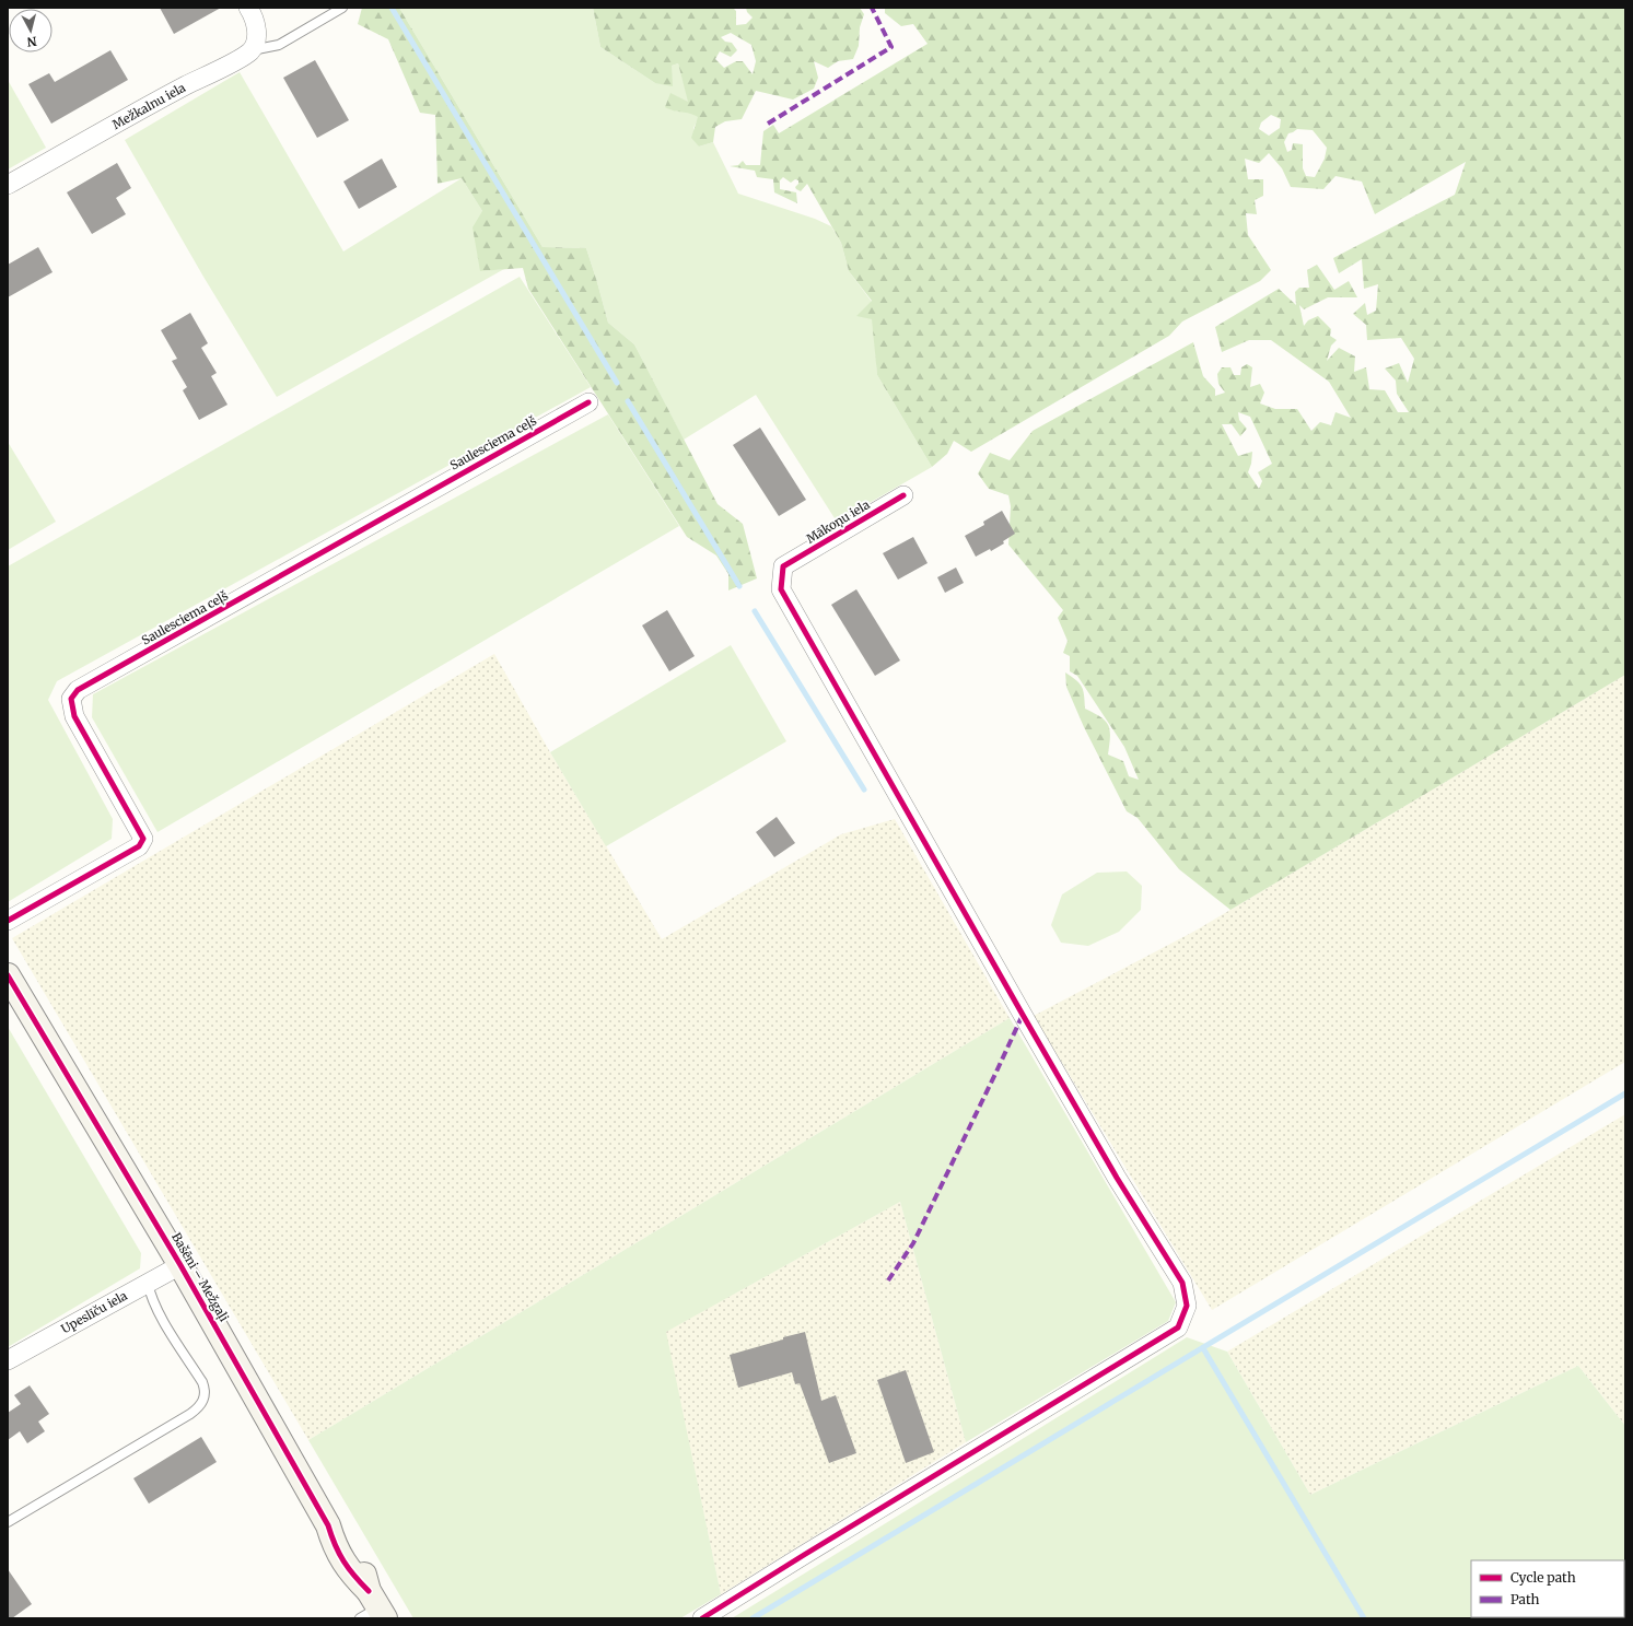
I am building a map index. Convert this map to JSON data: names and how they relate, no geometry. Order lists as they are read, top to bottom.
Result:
{
  "streets": {
    "street": [
      "Mežkalnu iela",
      "Saulesciema ceļš",
      "Mākoņu iela",
      "Bašēni – Mežgaļi",
      "Upeslīču iela"
    ]
  },
  "crossings": [
    ["Bašēni – Mežgaļi", "Upeslīču iela"]
  ],
  "legend": ["Cycle path", "Path"],
  "north": "bottom"
}
